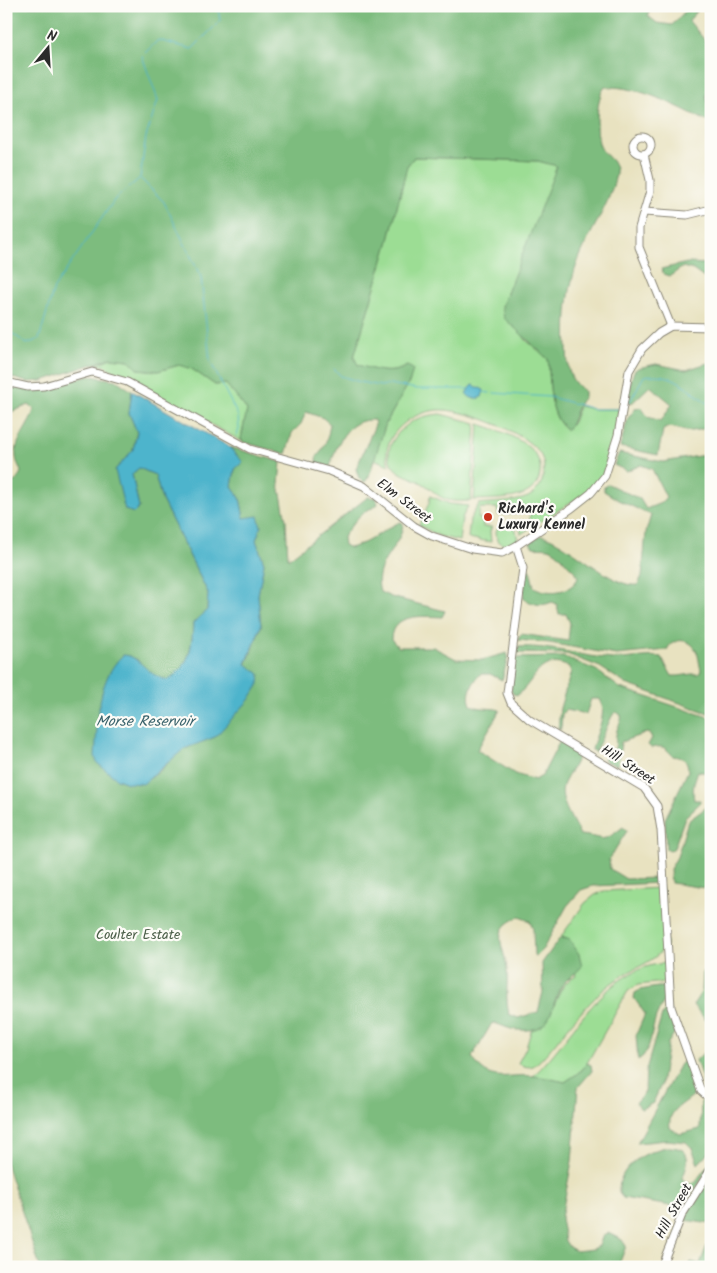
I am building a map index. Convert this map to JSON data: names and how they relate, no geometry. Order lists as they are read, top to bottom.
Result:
{
  "streets": {
    "street": ["Elm Street", "Hill Street"]
  },
  "crossings": [
    ["Elm Street", "Hill Street"]
  ],
  "water": ["Morse Reservoir"],
  "parks": ["Coulter Estate"],
  "places": ["Richard's Luxury Kennel"],
  "north": "top"
}
